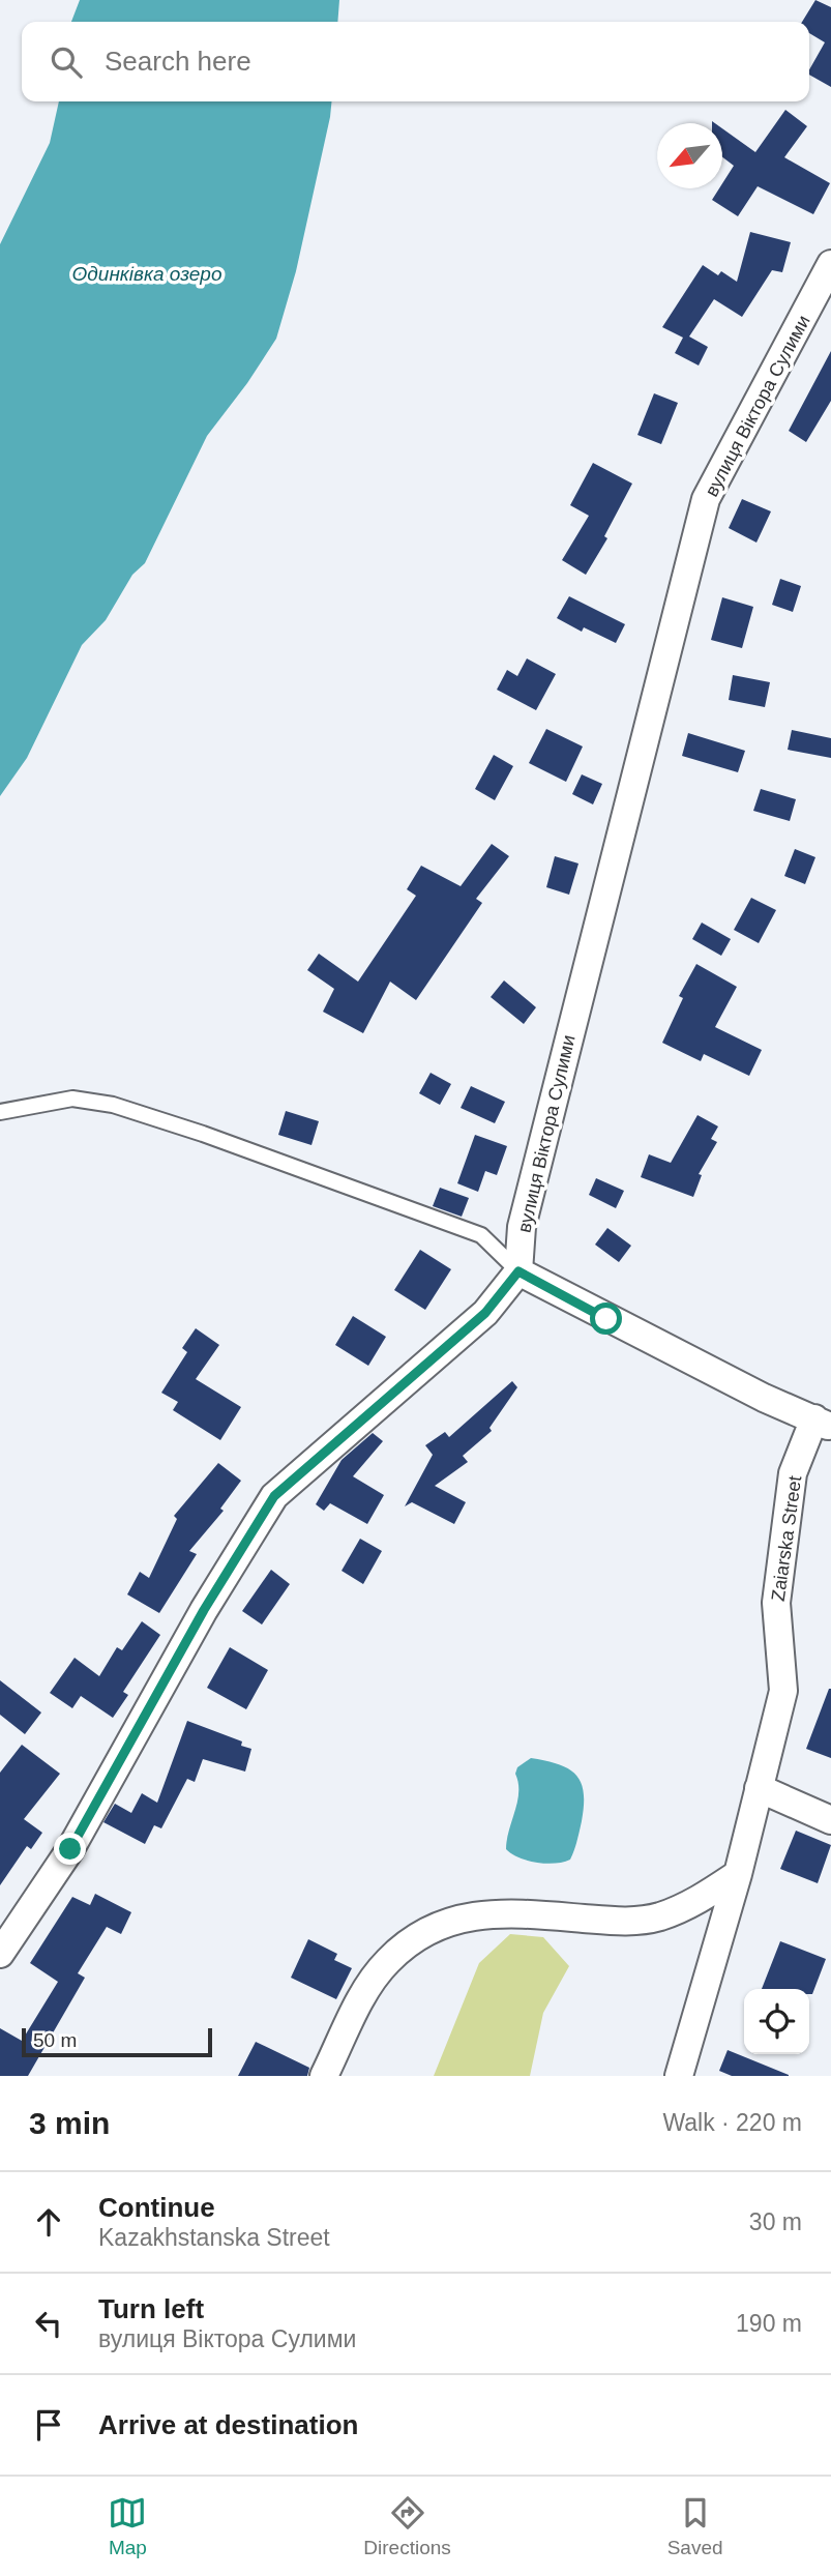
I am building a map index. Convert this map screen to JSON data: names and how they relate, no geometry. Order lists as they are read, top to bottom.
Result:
{
  "streets": {
    "street": ["вулиця Віктора Сулими", "Zaiarska Street"]
  },
  "water": ["Одинківка озеро"],
  "scale_bar": "50 m",
  "north": "bottom left",
  "page": {
    "search": "Search here",
    "scale": "50 m",
    "heading": ["3 min", "Walk · 220 m"],
    "list": [
      ["Continue", "Kazakhstanska Street", "30 m"],
      ["Turn left", "вулиця Віктора Сулими", "190 m"],
      "Arrive at destination"
    ],
    "nav": ["Map", "Directions", "Saved"]
  }
}
